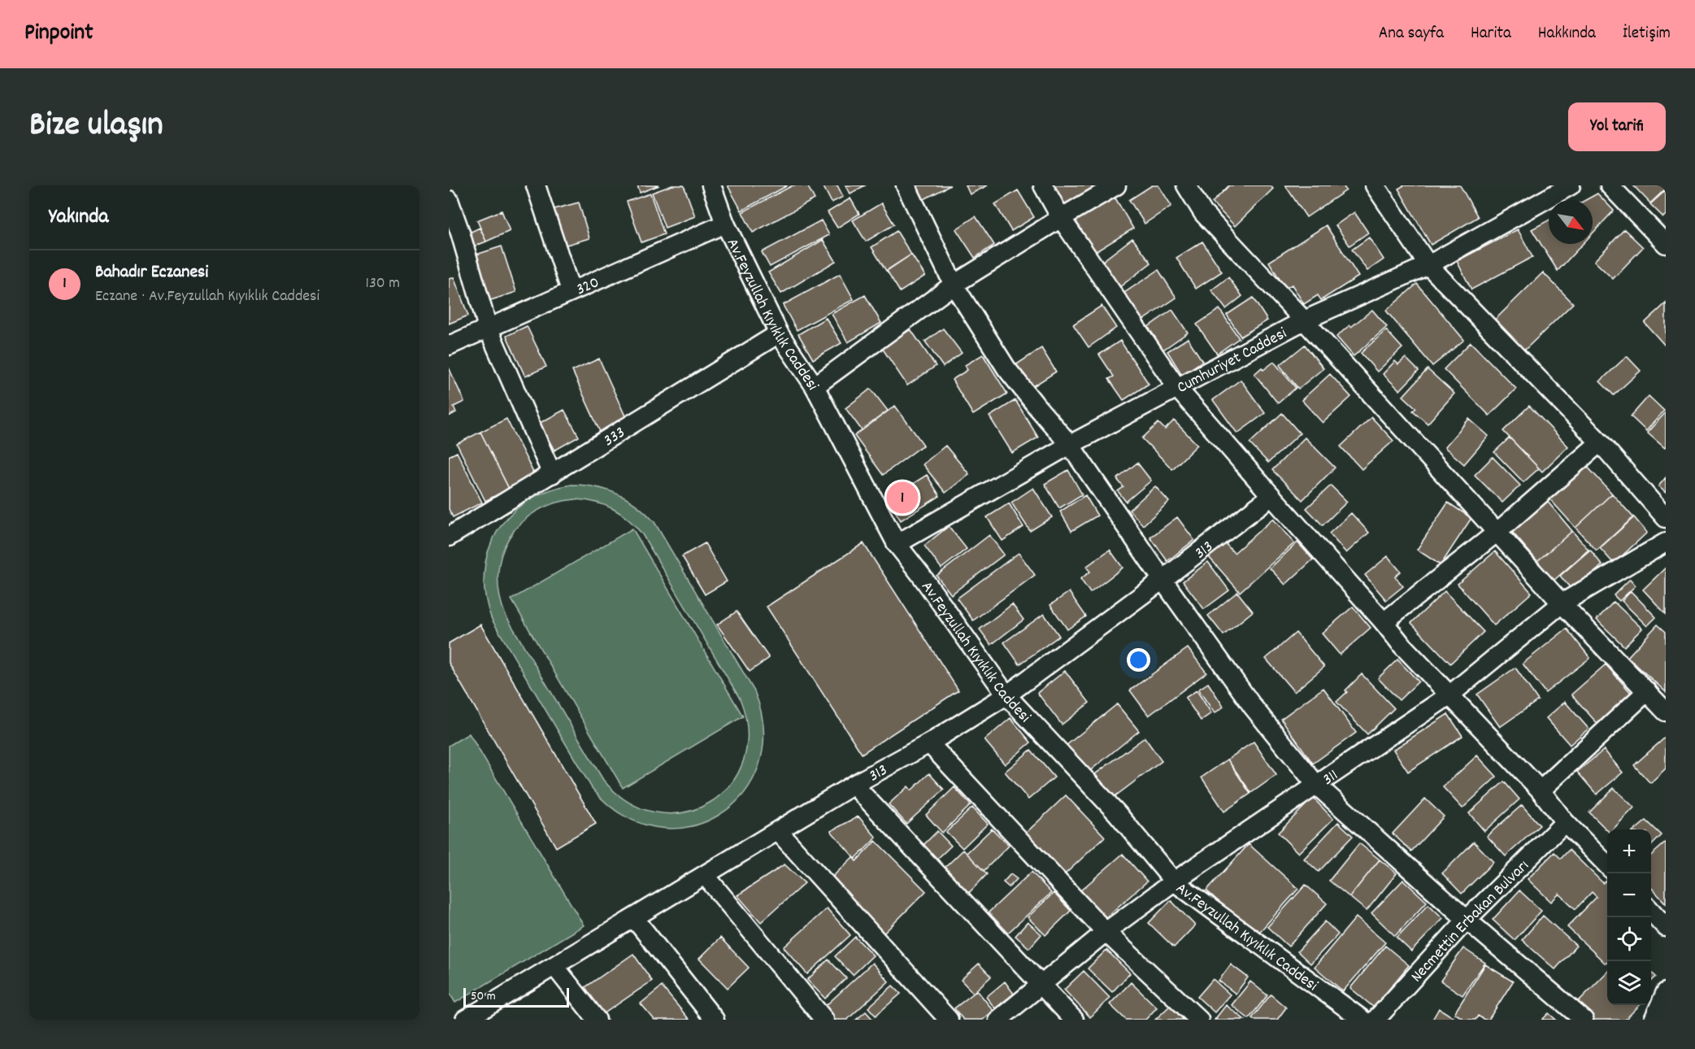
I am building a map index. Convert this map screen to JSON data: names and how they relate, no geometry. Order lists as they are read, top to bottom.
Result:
{
  "streets": {
    "street": [
      "320",
      "Av.Feyzullah Kıyıklık Caddesi",
      "Cumhuriyet Caddesi",
      "333",
      "313",
      "311",
      "Necmettin Erbakan Bulvarı"
    ]
  },
  "crossings": [
    ["320", "Av.Feyzullah Kıyıklık Caddesi"],
    ["Av.Feyzullah Kıyıklık Caddesi", "Cumhuriyet Caddesi"],
    ["Av.Feyzullah Kıyıklık Caddesi", "333"],
    ["Av.Feyzullah Kıyıklık Caddesi", "313"],
    ["Av.Feyzullah Kıyıklık Caddesi", "311"]
  ],
  "scale_bar": "50 m",
  "north": "bottom right",
  "page": {
    "header": "Pinpoint",
    "nav": [
      "Ana sayfa",
      "Harita",
      "Hakkında",
      "İletişim"
    ],
    "title": "Bize ulaşın",
    "buttons": "Yol tarifi",
    "heading": "Yakında",
    "list": [
      {
        "mark": "1",
        "name": "Bahadır Eczanesi",
        "note": "Eczane · Av.Feyzullah Kıyıklık Caddesi",
        "value": "130 m"
      }
    ],
    "pins": "1",
    "map_buttons": ["+", "−"],
    "scale": "50 m"
  }
}
